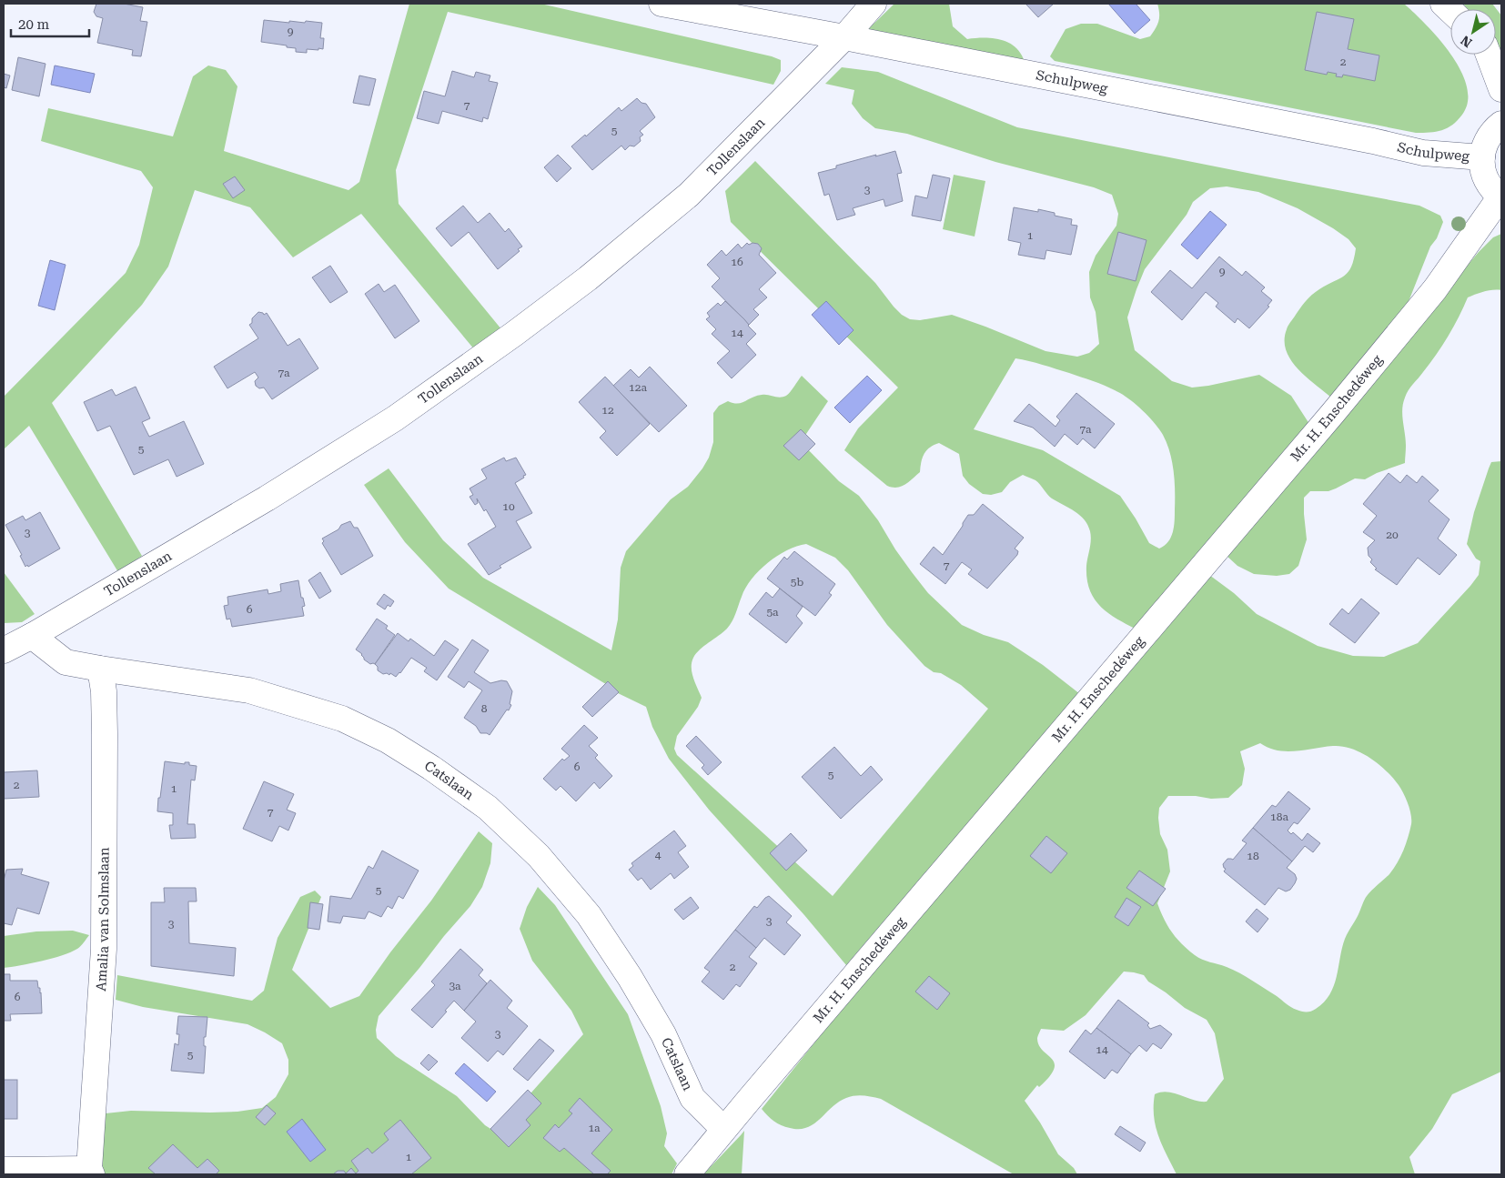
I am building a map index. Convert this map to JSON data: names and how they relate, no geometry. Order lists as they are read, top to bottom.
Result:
{
  "streets": {
    "street": [
      "Schulpweg",
      "Tollenslaan",
      "Mr. H. Enschedéweg",
      "Catslaan",
      "Amalia van Solmslaan"
    ]
  },
  "crossings": [
    ["Schulpweg", "Tollenslaan"],
    ["Tollenslaan", "Catslaan"],
    ["Mr. H. Enschedéweg", "Catslaan"],
    ["Catslaan", "Amalia van Solmslaan"]
  ],
  "house_numbers": [
    "9",
    "2",
    "7",
    "5",
    "3",
    "1",
    "16",
    "9",
    "14",
    "7a",
    "12a",
    "12",
    "7a",
    "5",
    "10",
    "3",
    "20",
    "7",
    "5b",
    "6",
    "5a",
    "8",
    "6",
    "5",
    "2",
    "1",
    "7",
    "18a",
    "4",
    "18",
    "5",
    "3",
    "3",
    "2",
    "3a",
    "6",
    "3",
    "14",
    "5",
    "1a",
    "1"
  ],
  "scale_bar": "20 m",
  "north": "bottom left"
}
